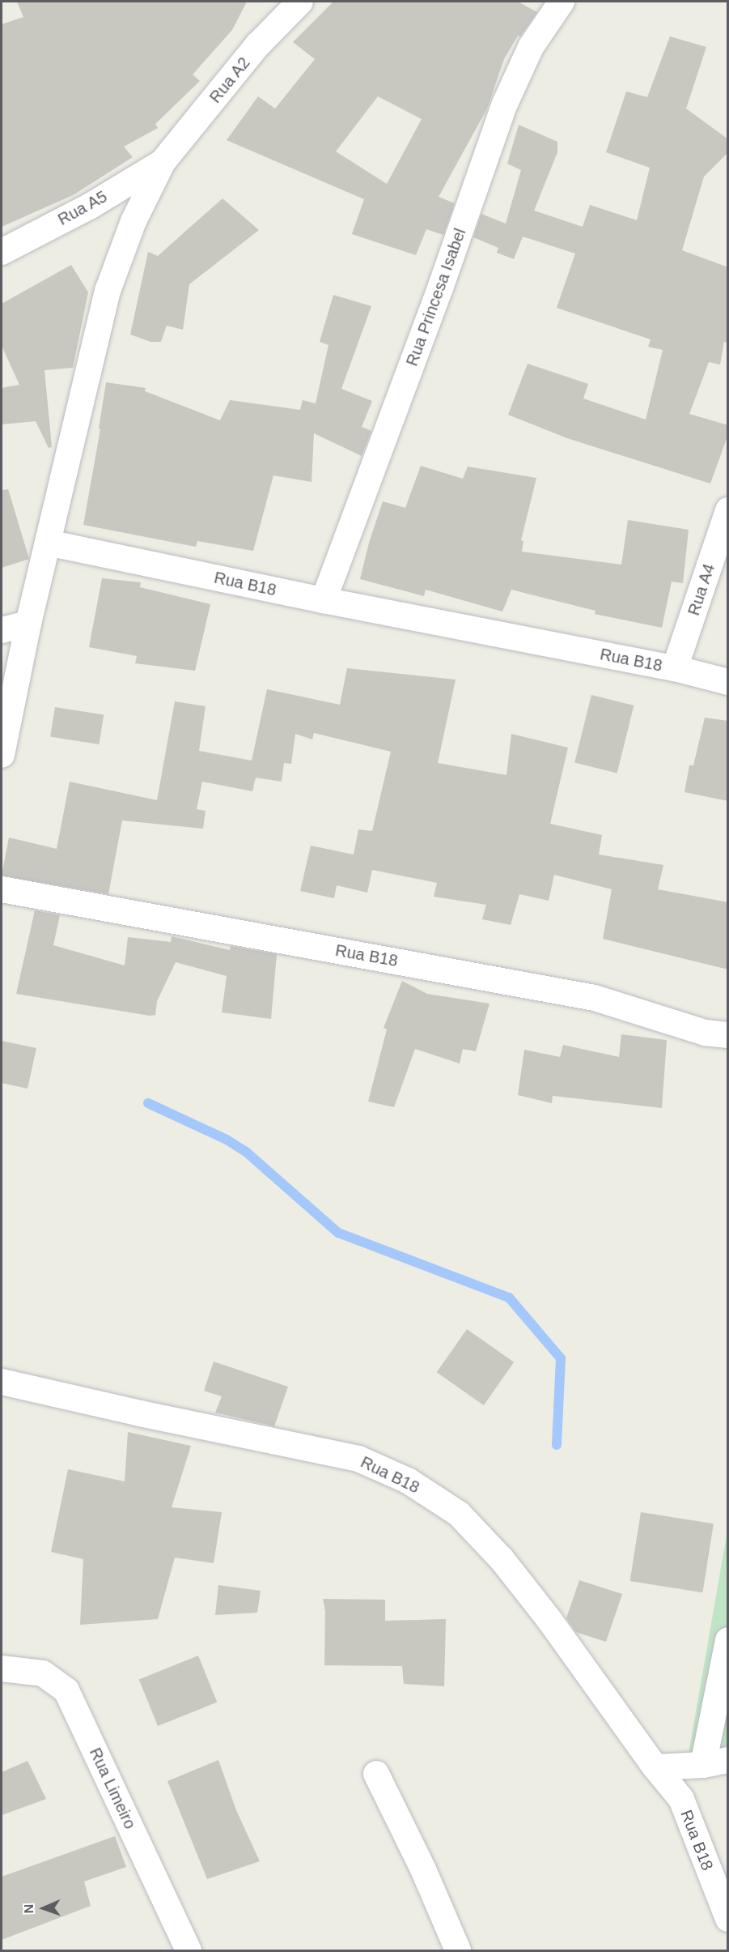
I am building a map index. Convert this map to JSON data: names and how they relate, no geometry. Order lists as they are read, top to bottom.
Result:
{
  "streets": {
    "street": [
      "Rua A2",
      "Rua A5",
      "Rua Princesa Isabel",
      "Rua B18",
      "Rua A4",
      "Rua Limeiro"
    ]
  },
  "crossings": [
    ["Rua A2", "Rua A5"],
    ["Rua Princesa Isabel", "Rua B18"],
    ["Rua B18", "Rua A4"]
  ],
  "north": "left"
}
